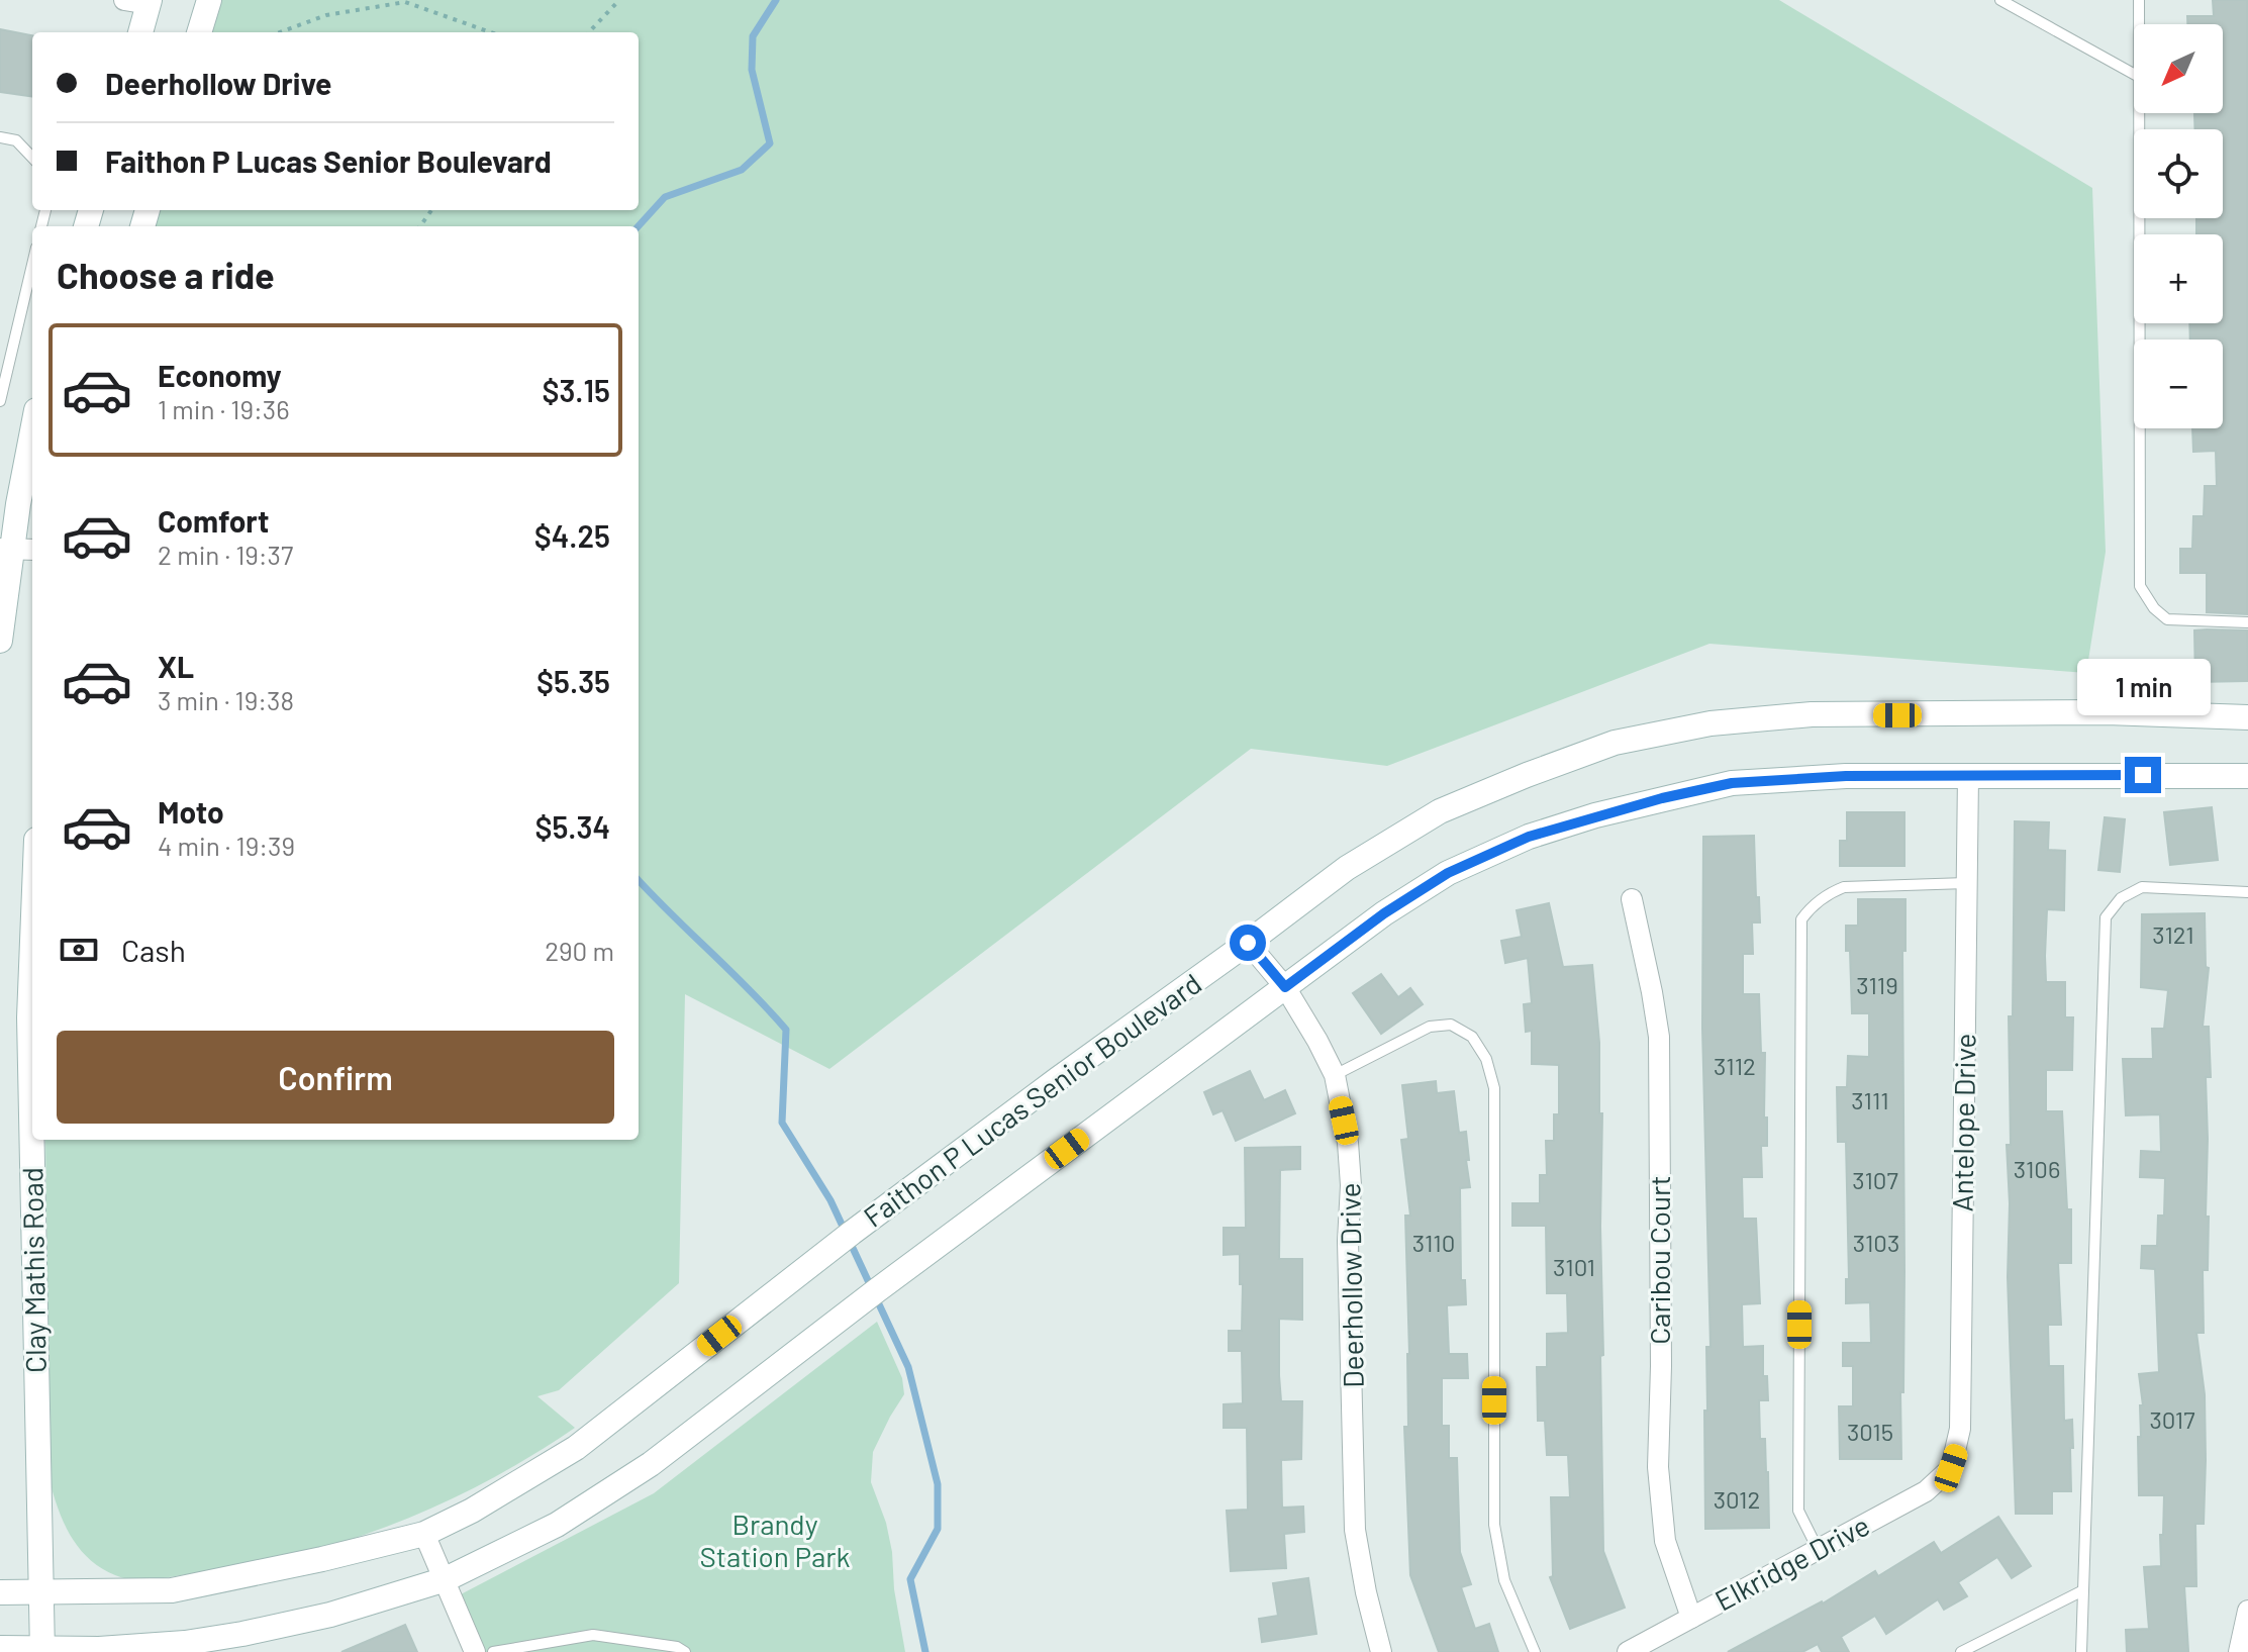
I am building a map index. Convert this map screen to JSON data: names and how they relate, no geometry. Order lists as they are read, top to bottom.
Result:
{
  "streets": {
    "main road": ["Faithon P Lucas Senior Boulevard", "Clay Mathis Road"],
    "street": [
      "Antelope Drive",
      "Caribou Court",
      "Deerhollow Drive",
      "Elkridge Drive"
    ]
  },
  "crossings": [
    ["Faithon P Lucas Senior Boulevard", "Antelope Drive"],
    ["Faithon P Lucas Senior Boulevard", "Clay Mathis Road"],
    ["Faithon P Lucas Senior Boulevard", "Deerhollow Drive"],
    ["Antelope Drive", "Elkridge Drive"],
    ["Caribou Court", "Elkridge Drive"]
  ],
  "parks": ["Brandy Station Park"],
  "house_numbers": [
    "3121",
    "3119",
    "3112",
    "3111",
    "3106",
    "3107",
    "3110",
    "3103",
    "3101",
    "3017",
    "3015",
    "3012"
  ],
  "north": "bottom left",
  "page": {
    "map_buttons": ["+", "−"],
    "banner": ["Deerhollow Drive", "Faithon P Lucas Senior Boulevard"],
    "heading": "Choose a ride",
    "list": [
      {
        "name": "Economy",
        "note": "1 min · 19:36",
        "value": "$3.15"
      },
      {
        "name": "Comfort",
        "note": "2 min · 19:37",
        "value": "$4.25"
      },
      {
        "name": "XL",
        "note": "3 min · 19:38",
        "value": "$5.35"
      },
      {
        "name": "Moto",
        "note": "4 min · 19:39",
        "value": "$5.34"
      }
    ],
    "bubble": "1 min",
    "pay": ["Cash", "290 m"],
    "buttons": "Confirm"
  }
}
